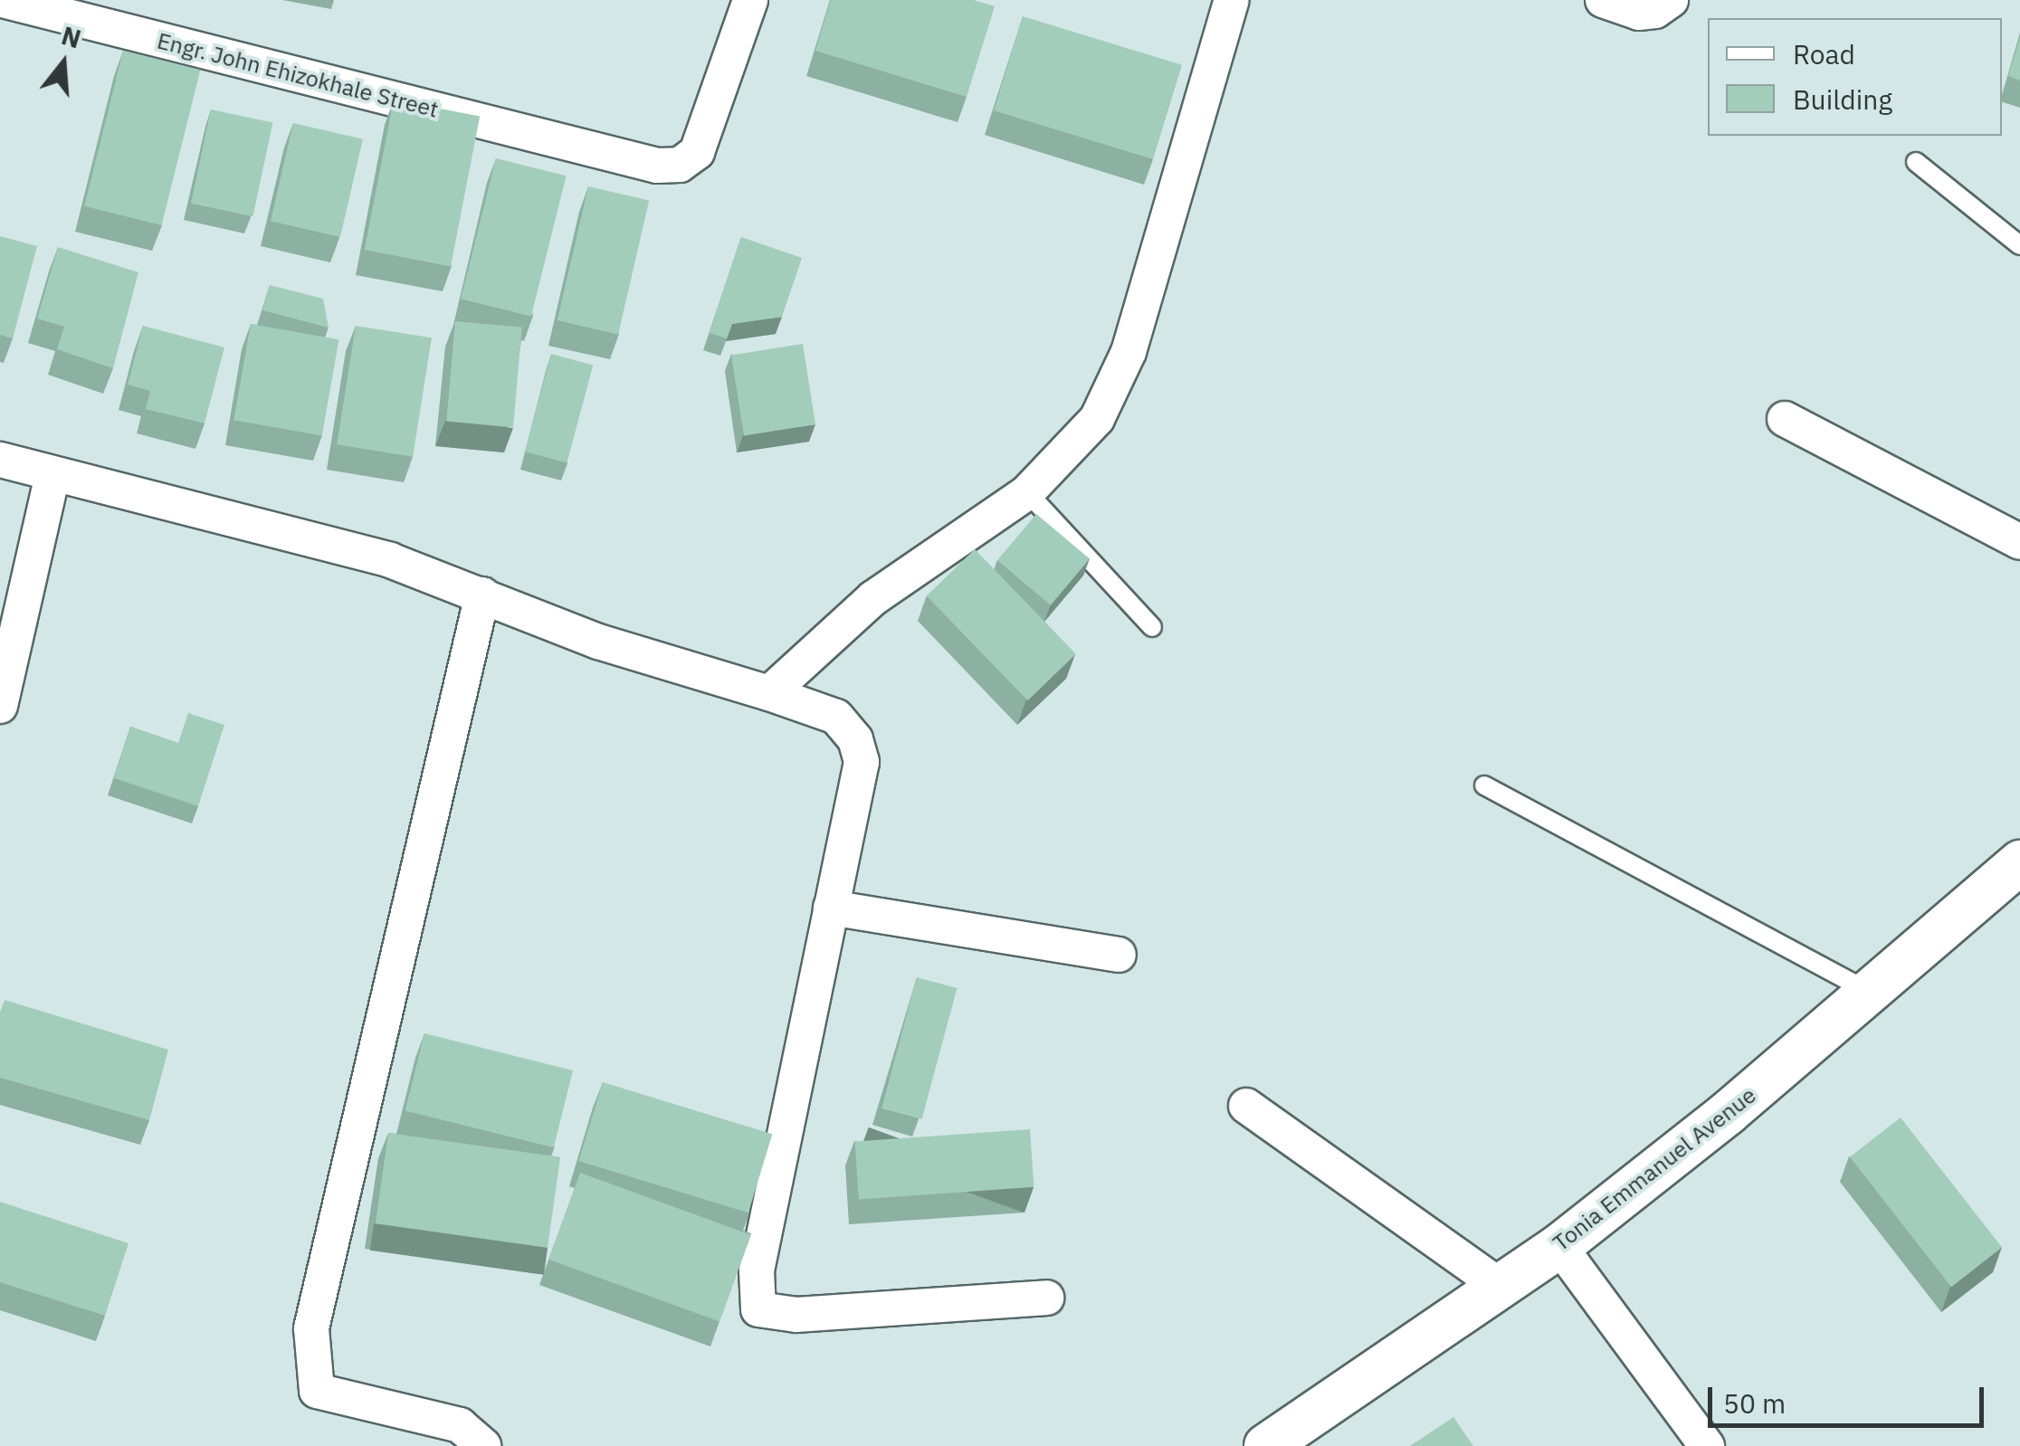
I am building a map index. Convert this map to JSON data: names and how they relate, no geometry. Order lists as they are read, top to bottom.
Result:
{
  "streets": {
    "street": ["Engr. John Ehizokhale Street", "Tonia Emmanuel Avenue"]
  },
  "legend": ["Road", "Building"],
  "scale_bar": "50 m",
  "north": "top"
}
